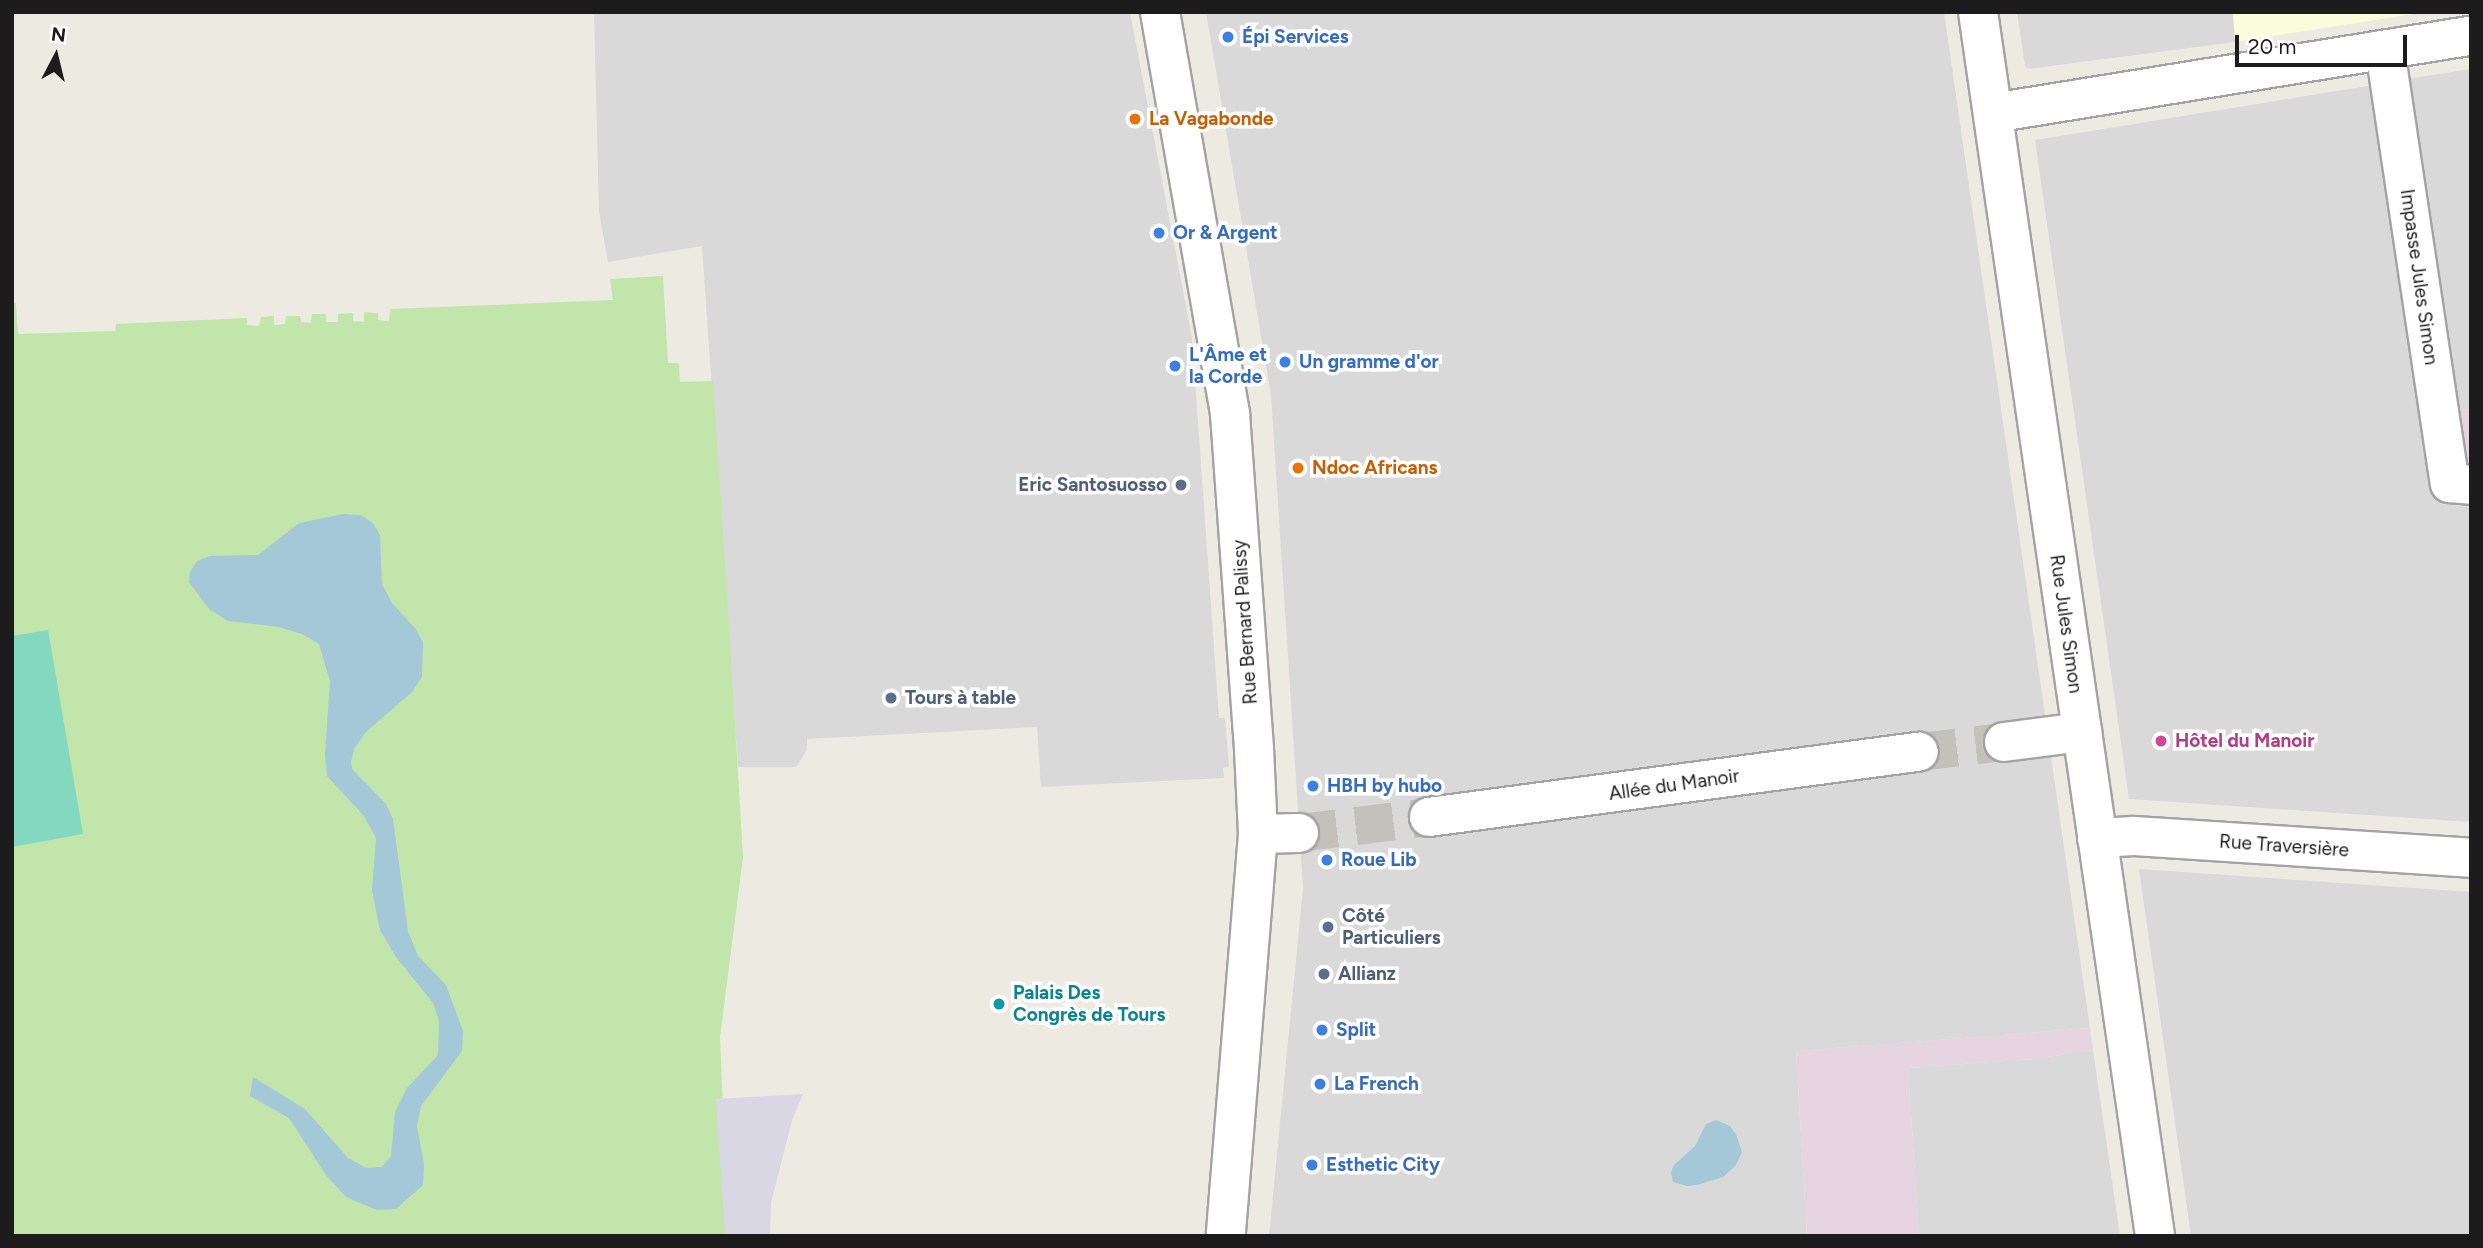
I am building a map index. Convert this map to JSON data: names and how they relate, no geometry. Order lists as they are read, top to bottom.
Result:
{
  "streets": {
    "street": [
      "Impasse Jules Simon",
      "Rue Bernard Palissy",
      "Rue Jules Simon",
      "Allée du Manoir",
      "Rue Traversière"
    ]
  },
  "crossings": [
    ["Rue Jules Simon", "Rue Traversière"]
  ],
  "places": [
    "Épi Services",
    "La Vagabonde",
    "Or & Argent",
    "Un gramme d'or",
    "L'Âme et la Corde",
    "Ndoc Africans",
    "Eric Santosuosso",
    "Tours à table",
    "Hôtel du Manoir",
    "HBH by hubo",
    "Roue Lib",
    "Côté Particuliers",
    "Allianz",
    "Palais Des Congrès de Tours",
    "Split",
    "La French",
    "Esthetic City"
  ],
  "scale_bar": "20 m",
  "north": "top"
}
